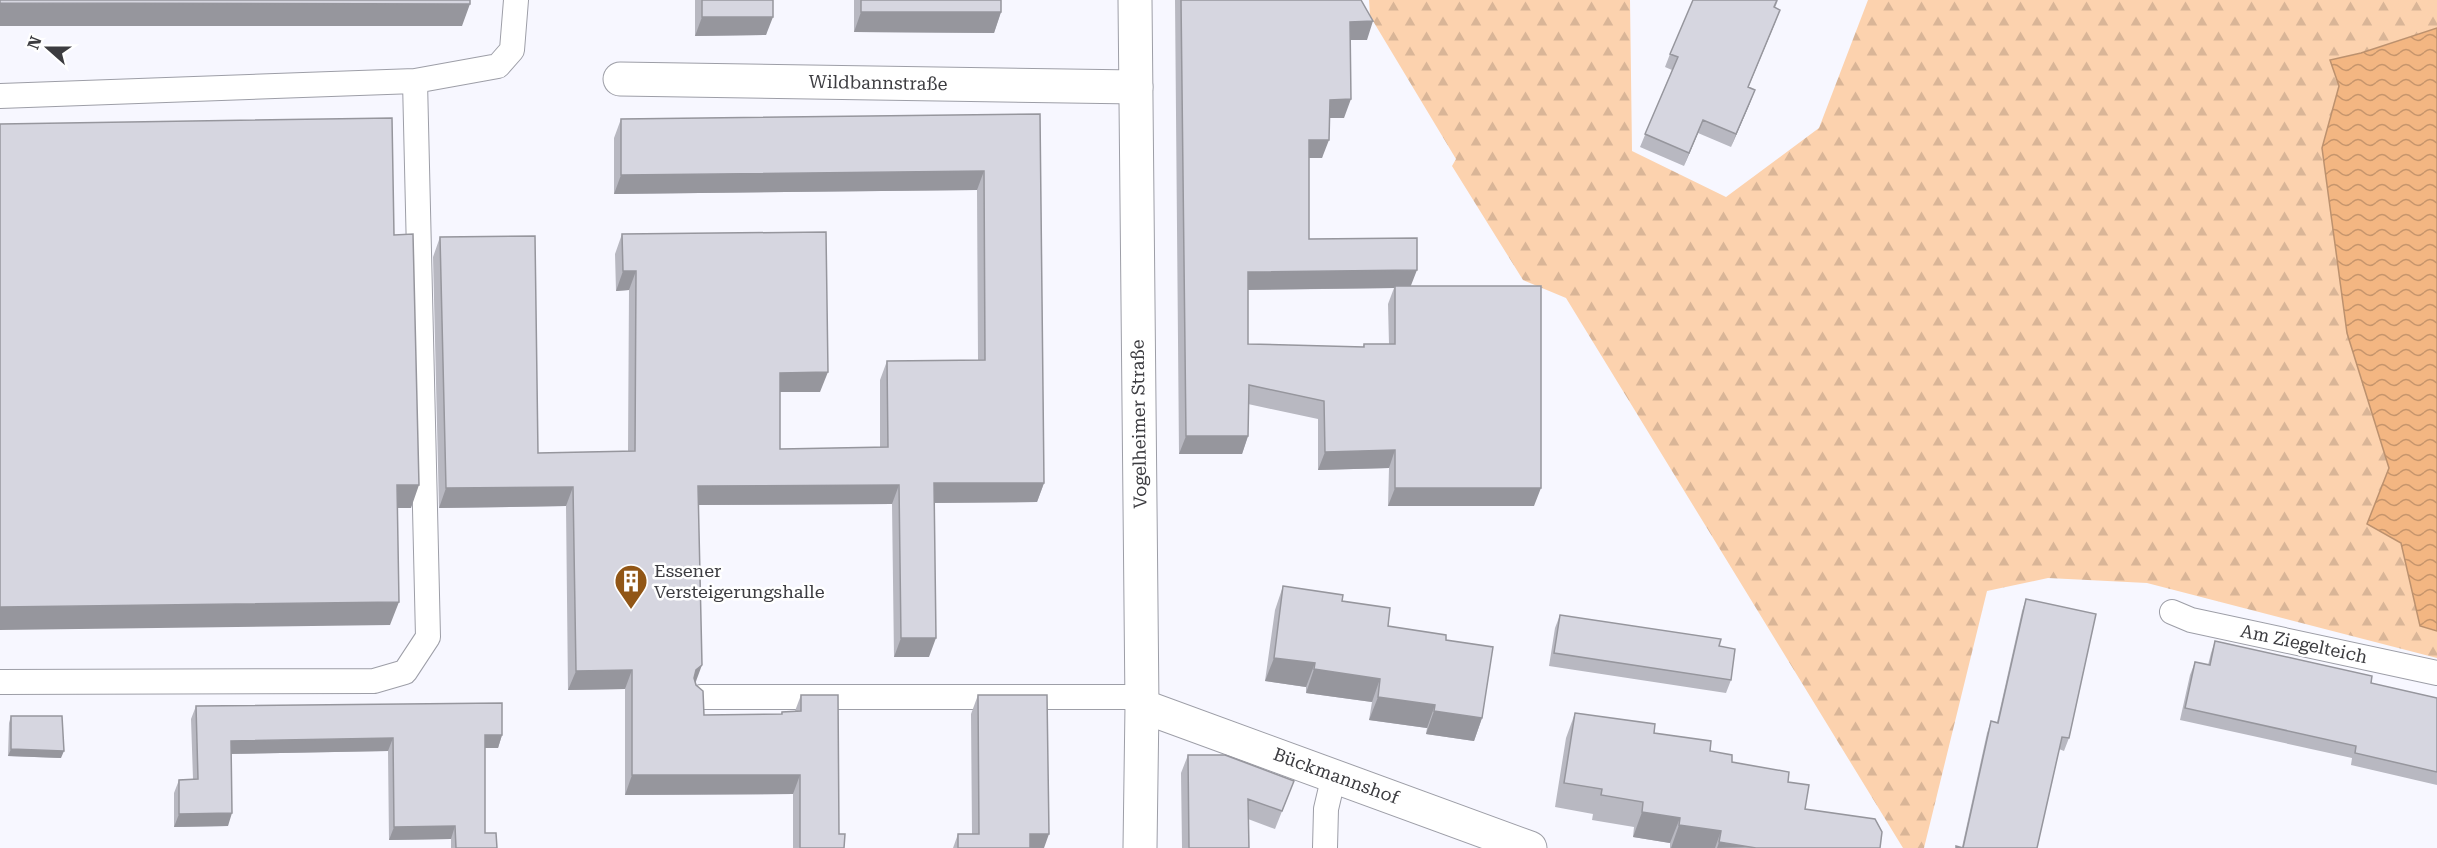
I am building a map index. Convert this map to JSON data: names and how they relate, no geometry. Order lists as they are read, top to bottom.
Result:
{
  "streets": {
    "street": ["Wildbannstraße", "Vogelheimer Straße", "Bückmannshof"],
    "lane": ["Am Ziegelteich"]
  },
  "crossings": [
    ["Wildbannstraße", "Vogelheimer Straße"],
    ["Vogelheimer Straße", "Bückmannshof"]
  ],
  "places": {
    "building": ["Essener Versteigerungshalle"]
  },
  "north": "left"
}
